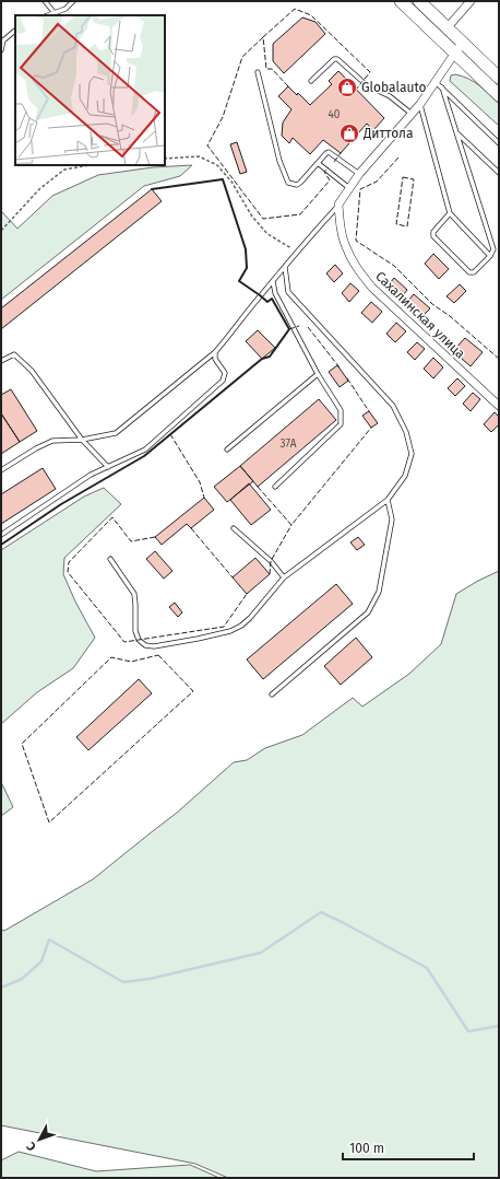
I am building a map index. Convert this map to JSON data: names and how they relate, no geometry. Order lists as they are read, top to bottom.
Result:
{
  "streets": {
    "street": ["Сахалинская улица"]
  },
  "places": {
    "shop": ["Globalauto", "Диттола"]
  },
  "house_numbers": ["40", "37А"],
  "scale_bar": "100 m",
  "north": "bottom left"
}
